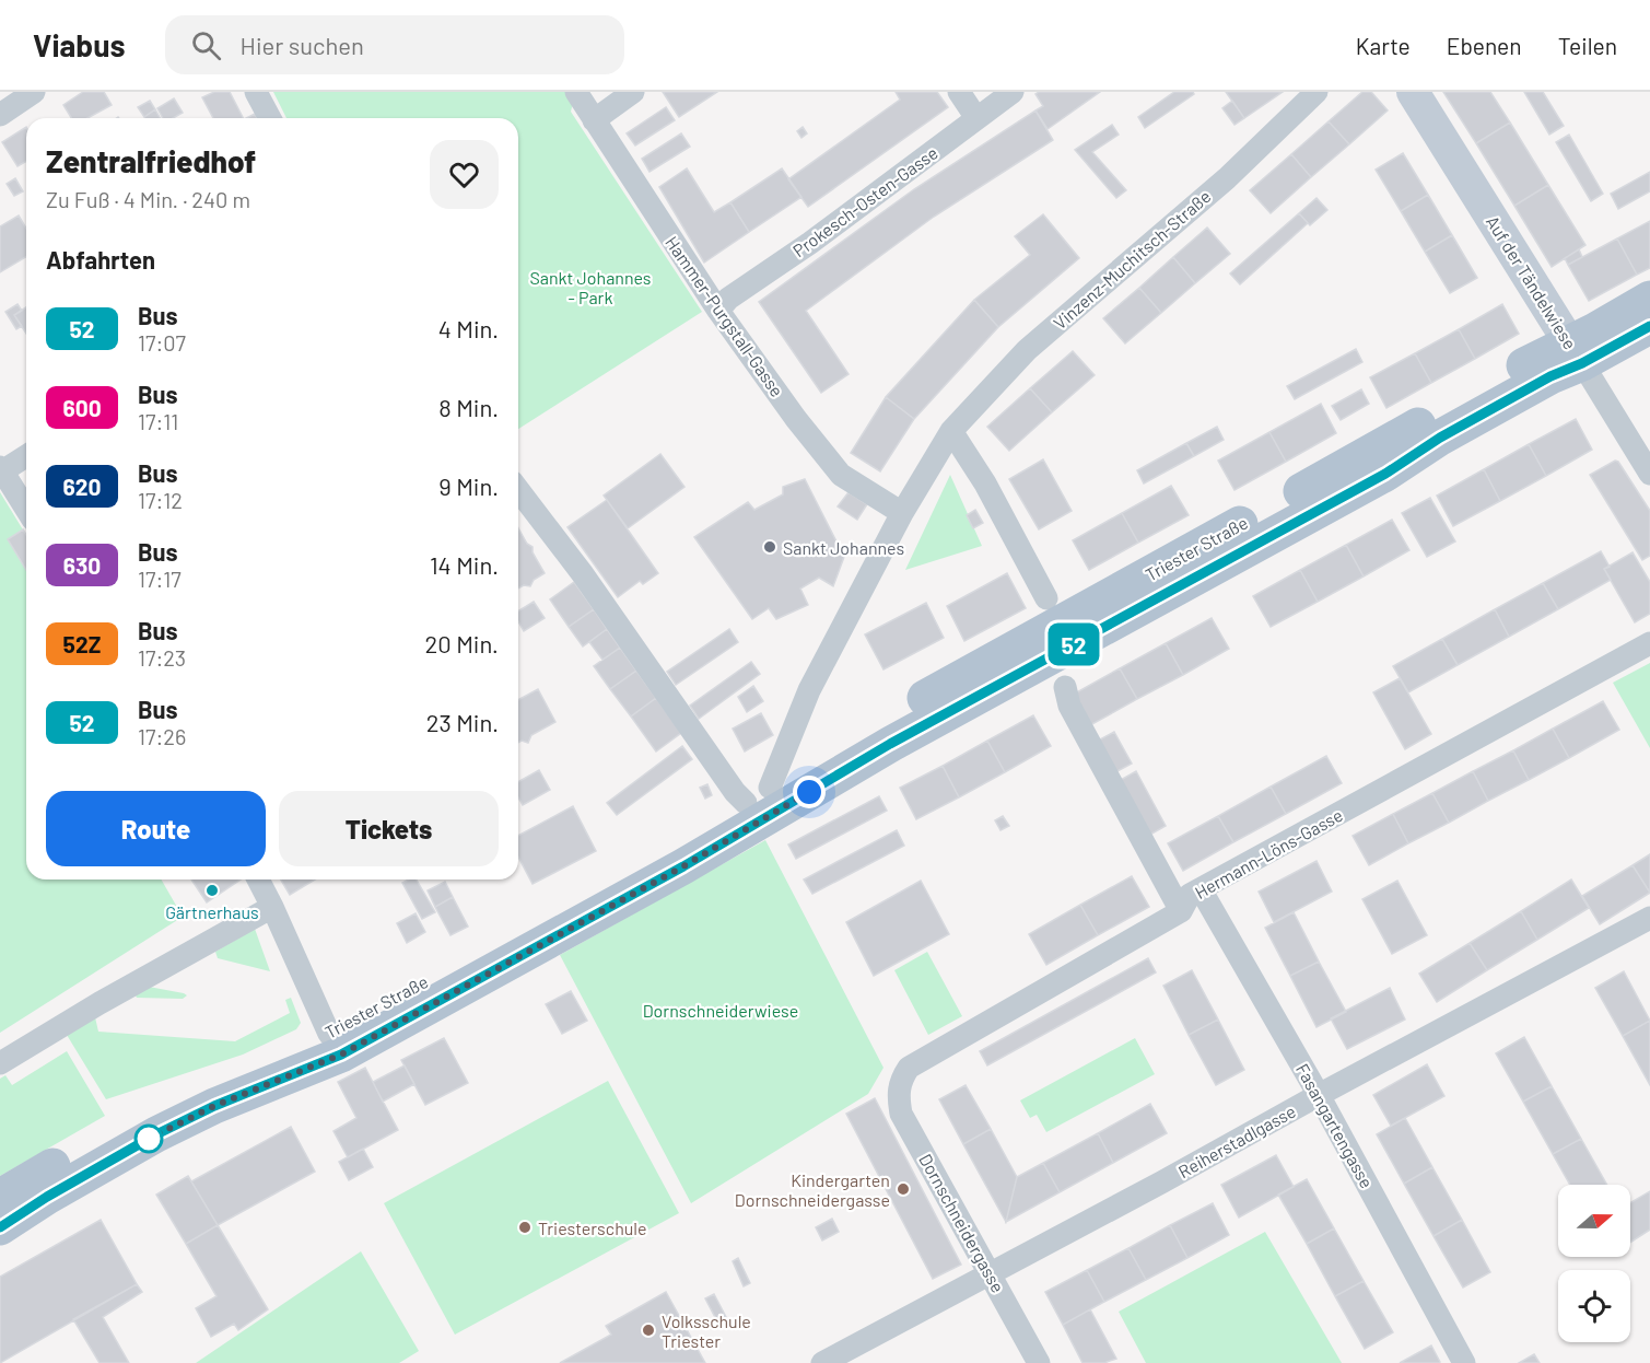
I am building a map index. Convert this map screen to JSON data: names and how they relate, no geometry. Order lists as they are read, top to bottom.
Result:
{
  "streets": {
    "main road": ["Auf der Tändelwiese", "Triester Straße"],
    "street": [
      "Prokesch-Osten-Gasse",
      "Vinzenz-Muchitsch-Straße",
      "Hammer-Purgstall-Gasse",
      "Hermann-Löns-Gasse",
      "Fasangartengasse",
      "Reiherstadlgasse",
      "Dornschneidergasse"
    ]
  },
  "crossings": [
    ["Prokesch-Osten-Gasse", "Hammer-Purgstall-Gasse"],
    ["Vinzenz-Muchitsch-Straße", "Hammer-Purgstall-Gasse"],
    ["Vinzenz-Muchitsch-Straße", "Triester Straße"],
    ["Auf der Tändelwiese", "Triester Straße"],
    ["Hermann-Löns-Gasse", "Fasangartengasse"],
    ["Hermann-Löns-Gasse", "Dornschneidergasse"],
    ["Fasangartengasse", "Reiherstadlgasse"],
    ["Reiherstadlgasse", "Dornschneidergasse"]
  ],
  "parks": ["Sankt Johannes - Park", "Dornschneiderwiese"],
  "places": [
    "Sankt Johannes",
    "Gärtnerhaus",
    "Kindergarten Dornschneidergasse",
    "Triesterschule",
    "Volksschule Triester"
  ],
  "lines": ["bus line 52"],
  "north": "right",
  "page": {
    "header": "Viabus",
    "search": "Hier suchen",
    "nav": ["Karte", "Ebenen", "Teilen"],
    "on_map": "52",
    "heading": [
      ["Zentralfriedhof", "Zu Fuß · 4 Min. · 240 m"],
      "Abfahrten"
    ],
    "list": [
      {
        "mark": "52",
        "name": "Bus",
        "note": "17:07",
        "value": "4 Min."
      },
      {
        "mark": "600",
        "name": "Bus",
        "note": "17:11",
        "value": "8 Min."
      },
      {
        "mark": "620",
        "name": "Bus",
        "note": "17:12",
        "value": "9 Min."
      },
      {
        "mark": "630",
        "name": "Bus",
        "note": "17:17",
        "value": "14 Min."
      },
      {
        "mark": "52Z",
        "name": "Bus",
        "note": "17:23",
        "value": "20 Min."
      },
      {
        "mark": "52",
        "name": "Bus",
        "note": "17:26",
        "value": "23 Min."
      }
    ],
    "buttons": ["Route", "Tickets"]
  }
}
